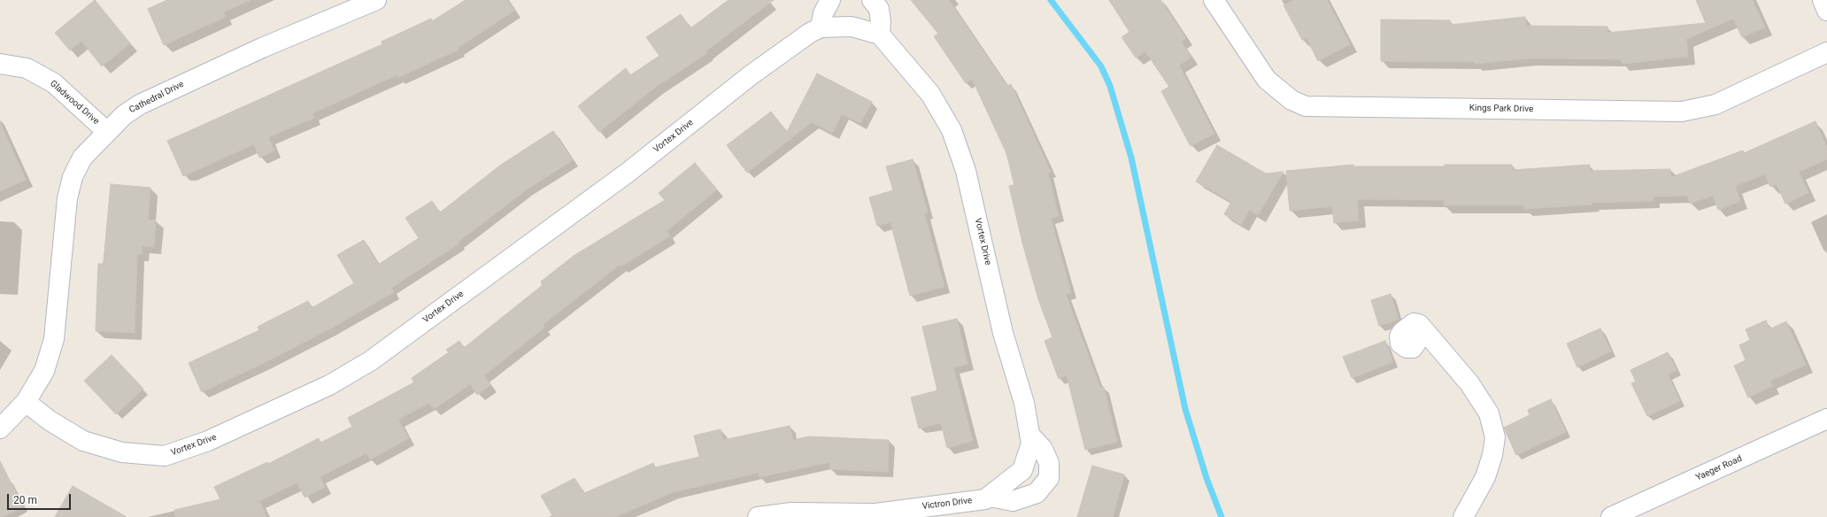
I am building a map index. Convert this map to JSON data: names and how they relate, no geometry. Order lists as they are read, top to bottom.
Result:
{
  "streets": {
    "street": [
      "Cathedral Drive",
      "Gladwood Drive",
      "Kings Park Drive",
      "Vortex Drive",
      "Yaeger Road",
      "Victron Drive"
    ]
  },
  "crossings": [
    ["Cathedral Drive", "Gladwood Drive"],
    ["Cathedral Drive", "Vortex Drive"],
    ["Vortex Drive", "Victron Drive"]
  ],
  "scale_bar": "20 m"
}
